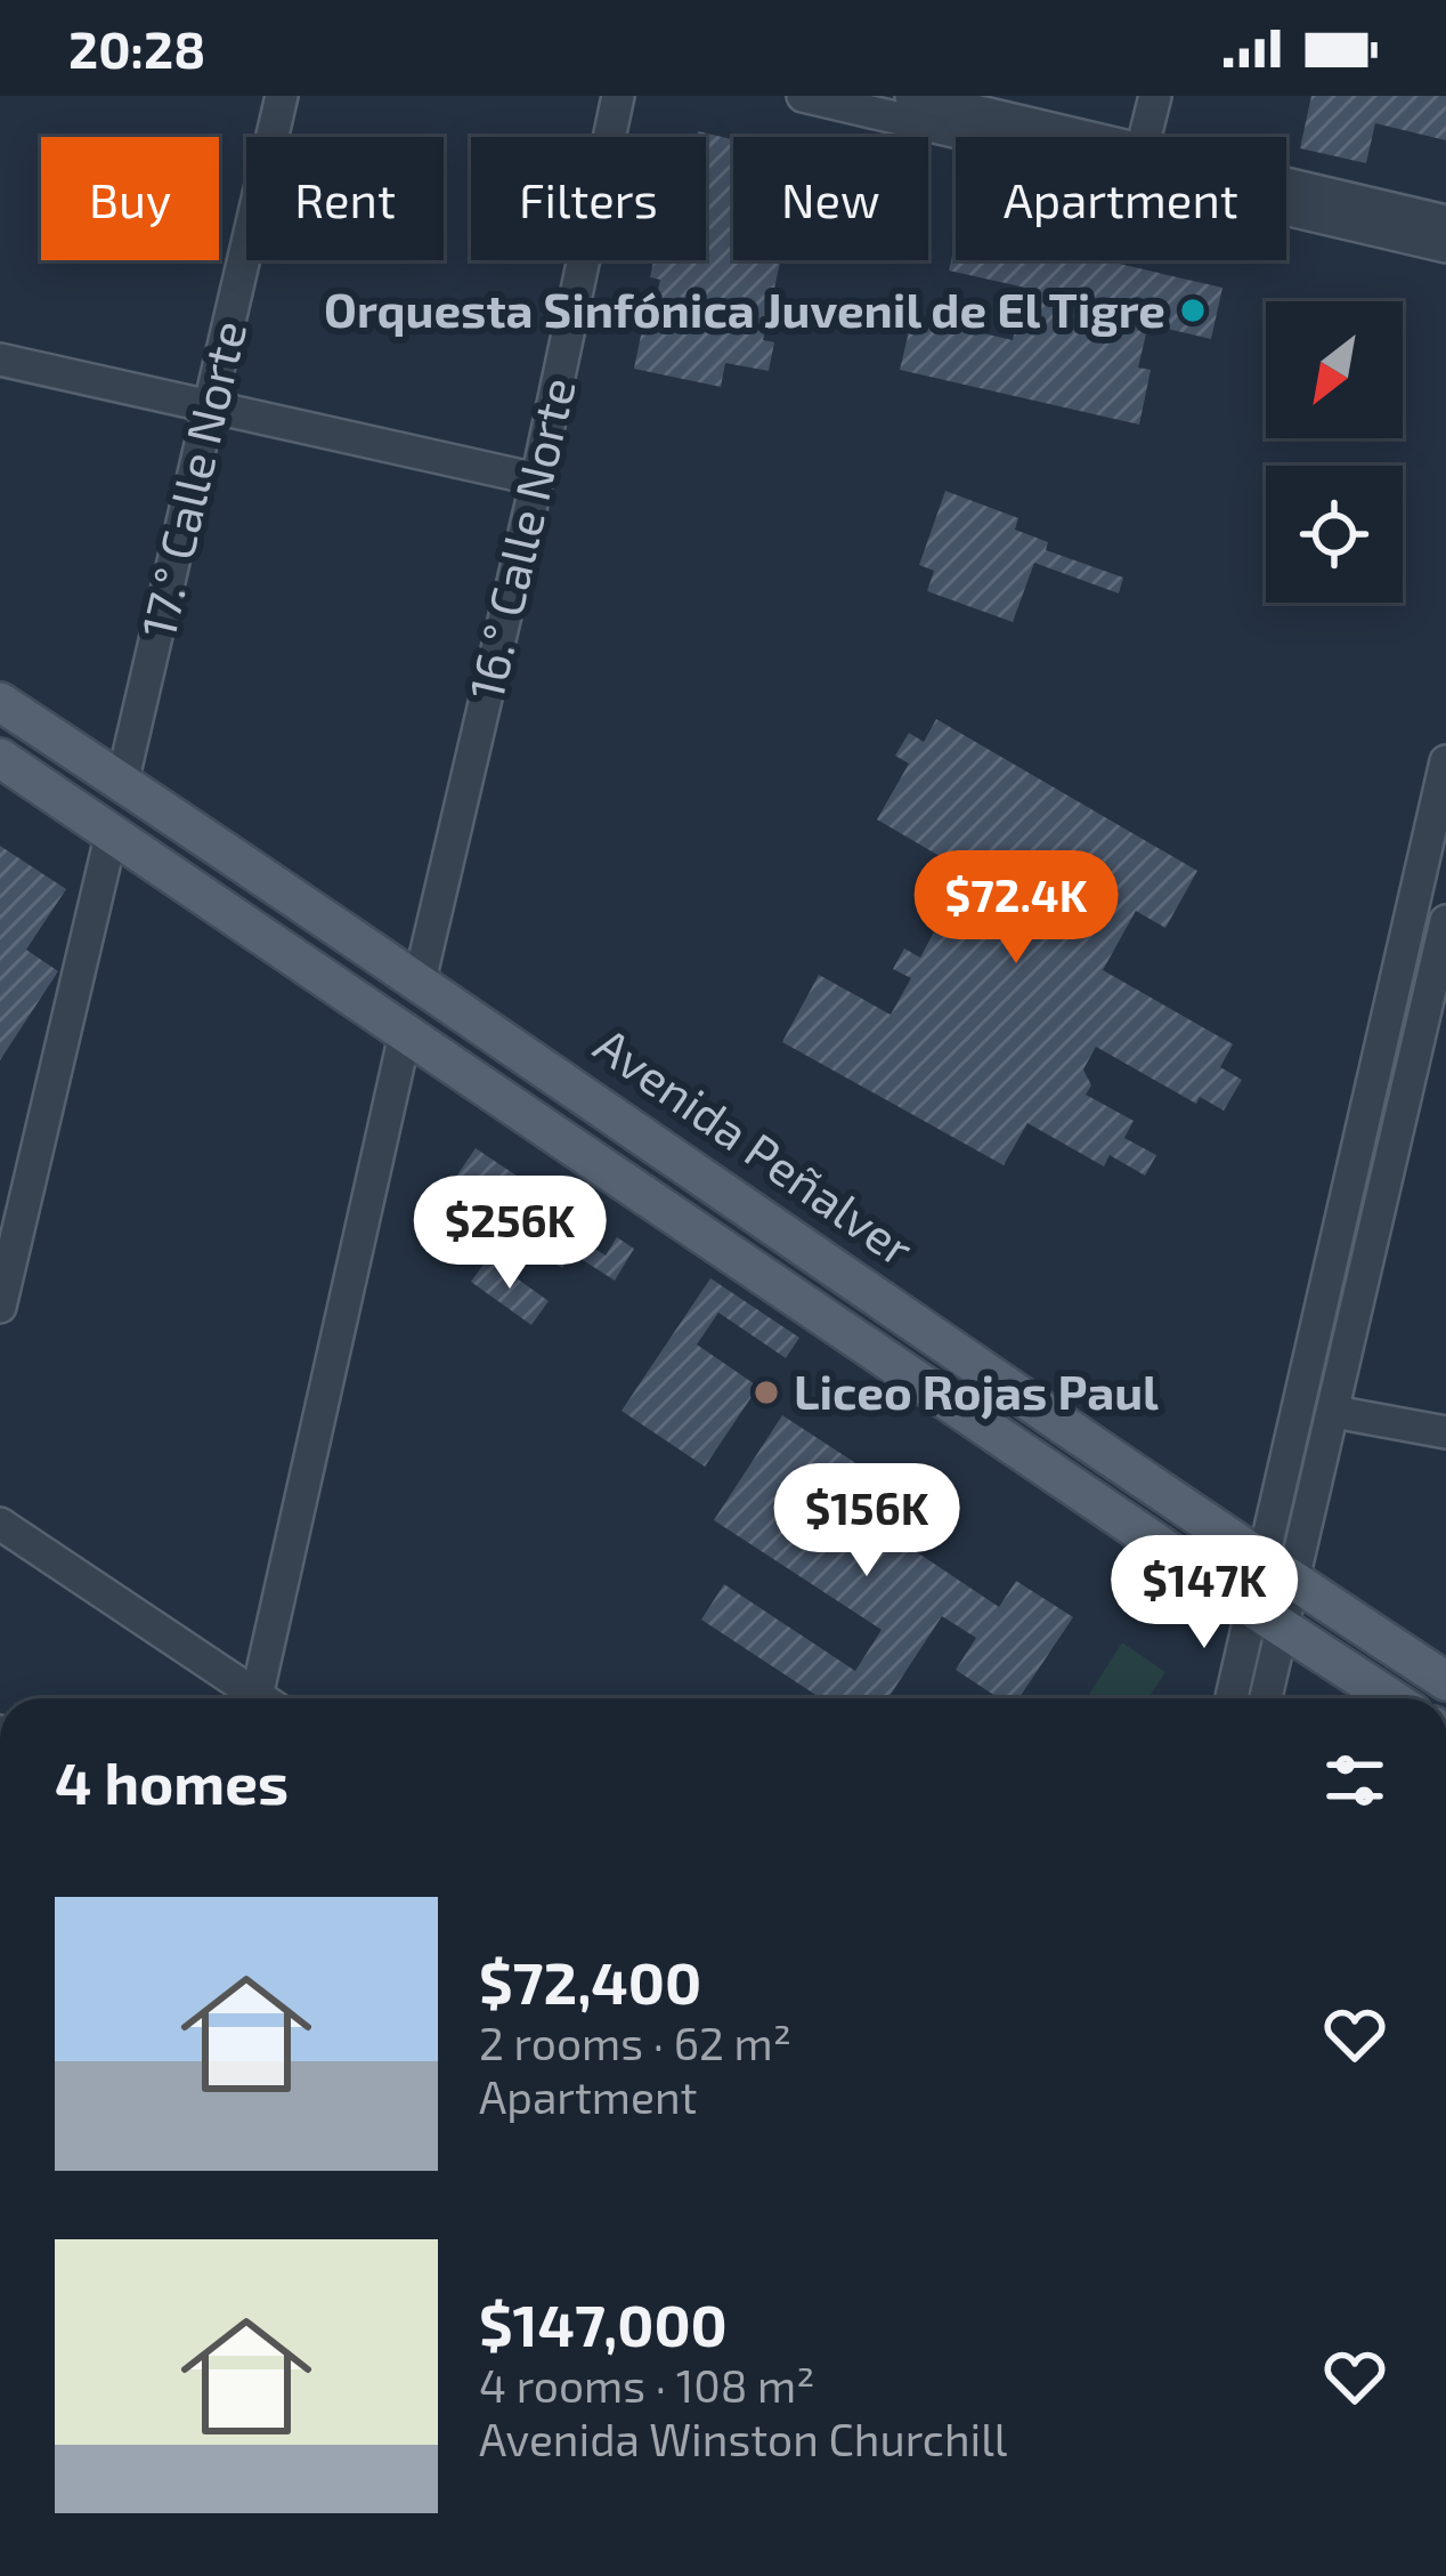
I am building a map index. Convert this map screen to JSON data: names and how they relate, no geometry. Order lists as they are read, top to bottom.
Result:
{
  "streets": {
    "main road": ["Avenida Peñalver"],
    "street": ["17.° Calle Norte", "16.° Calle Norte"]
  },
  "crossings": [
    ["17.° Calle Norte", "Avenida Peñalver"],
    ["16.° Calle Norte", "Avenida Peñalver"]
  ],
  "places": ["Orquesta Sinfónica Juvenil de El Tigre", "Liceo Rojas Paul"],
  "north": "bottom left",
  "page": {
    "status": "20:28",
    "chip": [
      "Buy",
      "Rent",
      "Filters",
      "New",
      "Apartment"
    ],
    "price": [
      "$72.4K",
      "$256K",
      "$156K",
      "$147K"
    ],
    "heading": "4 homes",
    "list": [
      {
        "name": "$72,400",
        "note": "2 rooms · 62 m² · Apartment"
      },
      {
        "name": "$147,000",
        "note": "4 rooms · 108 m² · Avenida Winston Churchill"
      }
    ]
  }
}
